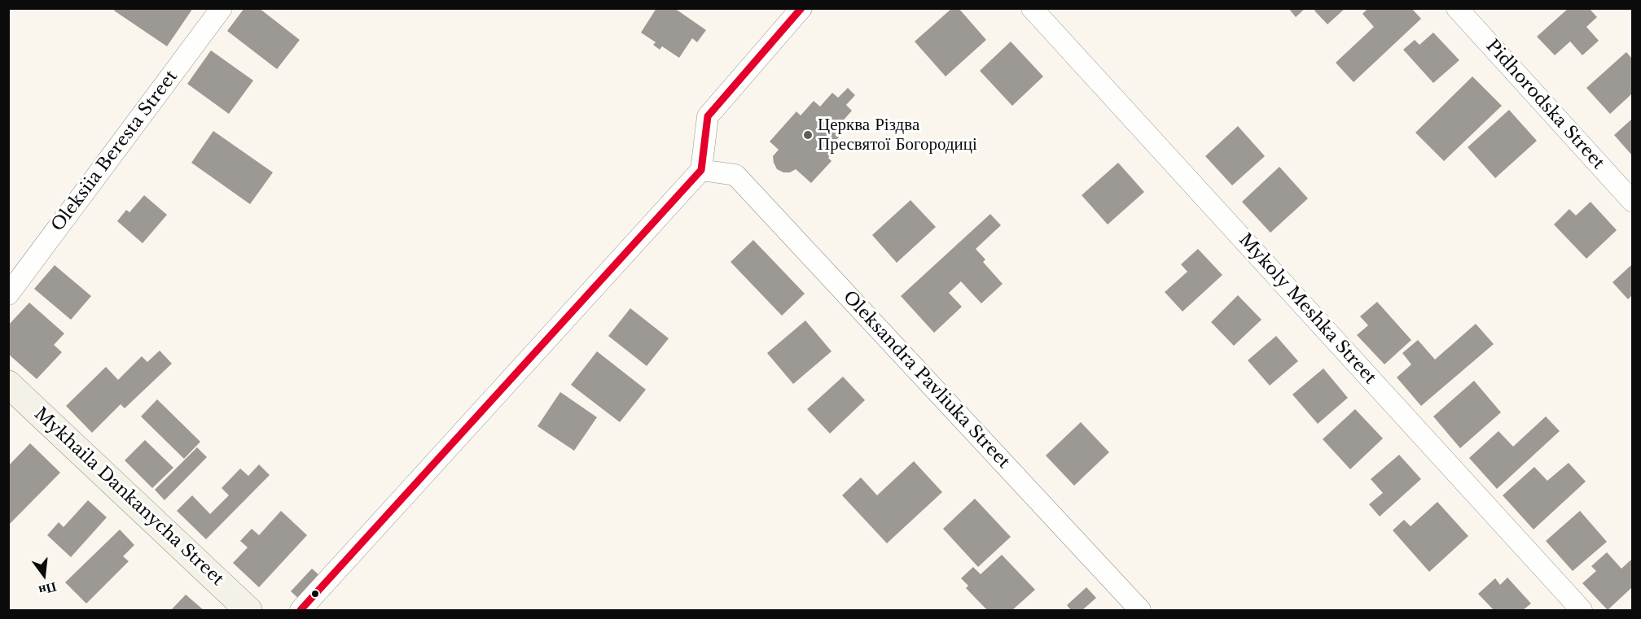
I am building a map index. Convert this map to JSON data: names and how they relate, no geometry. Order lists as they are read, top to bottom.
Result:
{
  "streets": {
    "street": [
      "Pidhorodska Street",
      "Oleksiia Beresta Street",
      "Mykoly Meshka Street",
      "Oleksandra Pavliuka Street",
      "Mykhaila Dankanycha Street"
    ]
  },
  "places": ["Церква Різдва Пресвятої Богородиці"],
  "north": "bottom"
}
